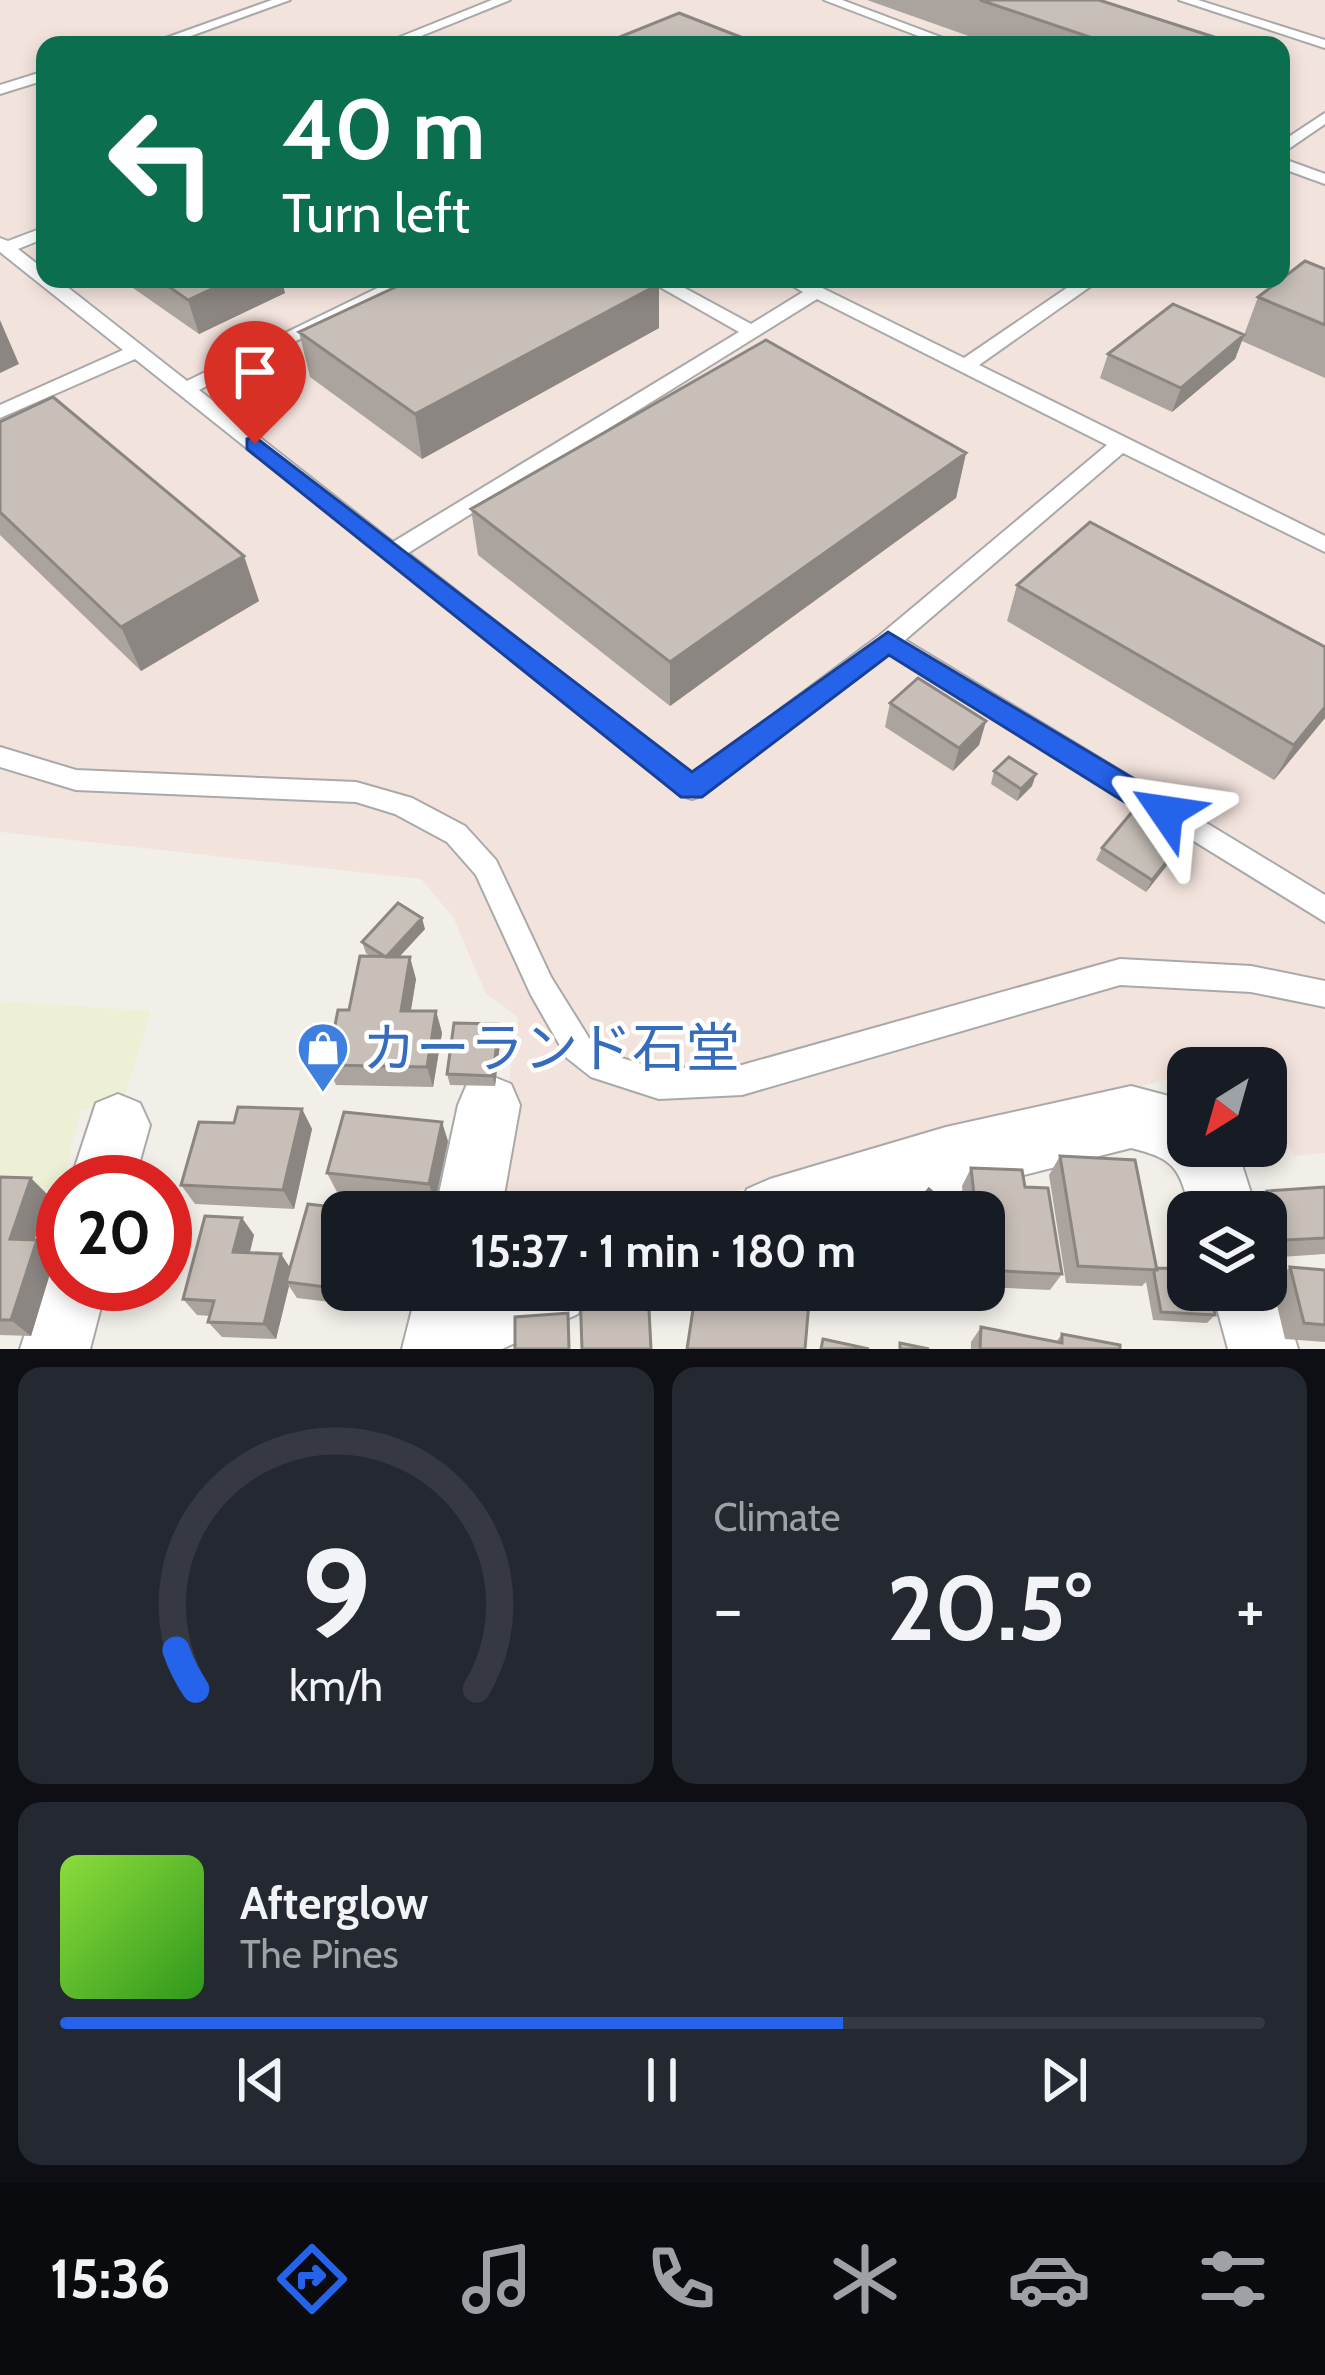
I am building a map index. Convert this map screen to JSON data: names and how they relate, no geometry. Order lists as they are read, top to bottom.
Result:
{
  "places": {
    "shop": ["カーランド石堂"]
  },
  "north": "bottom left",
  "page": {
    "turn": ["40 m", "Turn left"],
    "limit": "20",
    "trip": "15:37 · 1 min · 180 m",
    "tile": "Climate",
    "heat": ["−", "20.5°", "+"],
    "song": ["Afterglow", "The Pines"],
    "tabs": "15:36",
    "gauge": ["9", "km/h"]
  }
}
